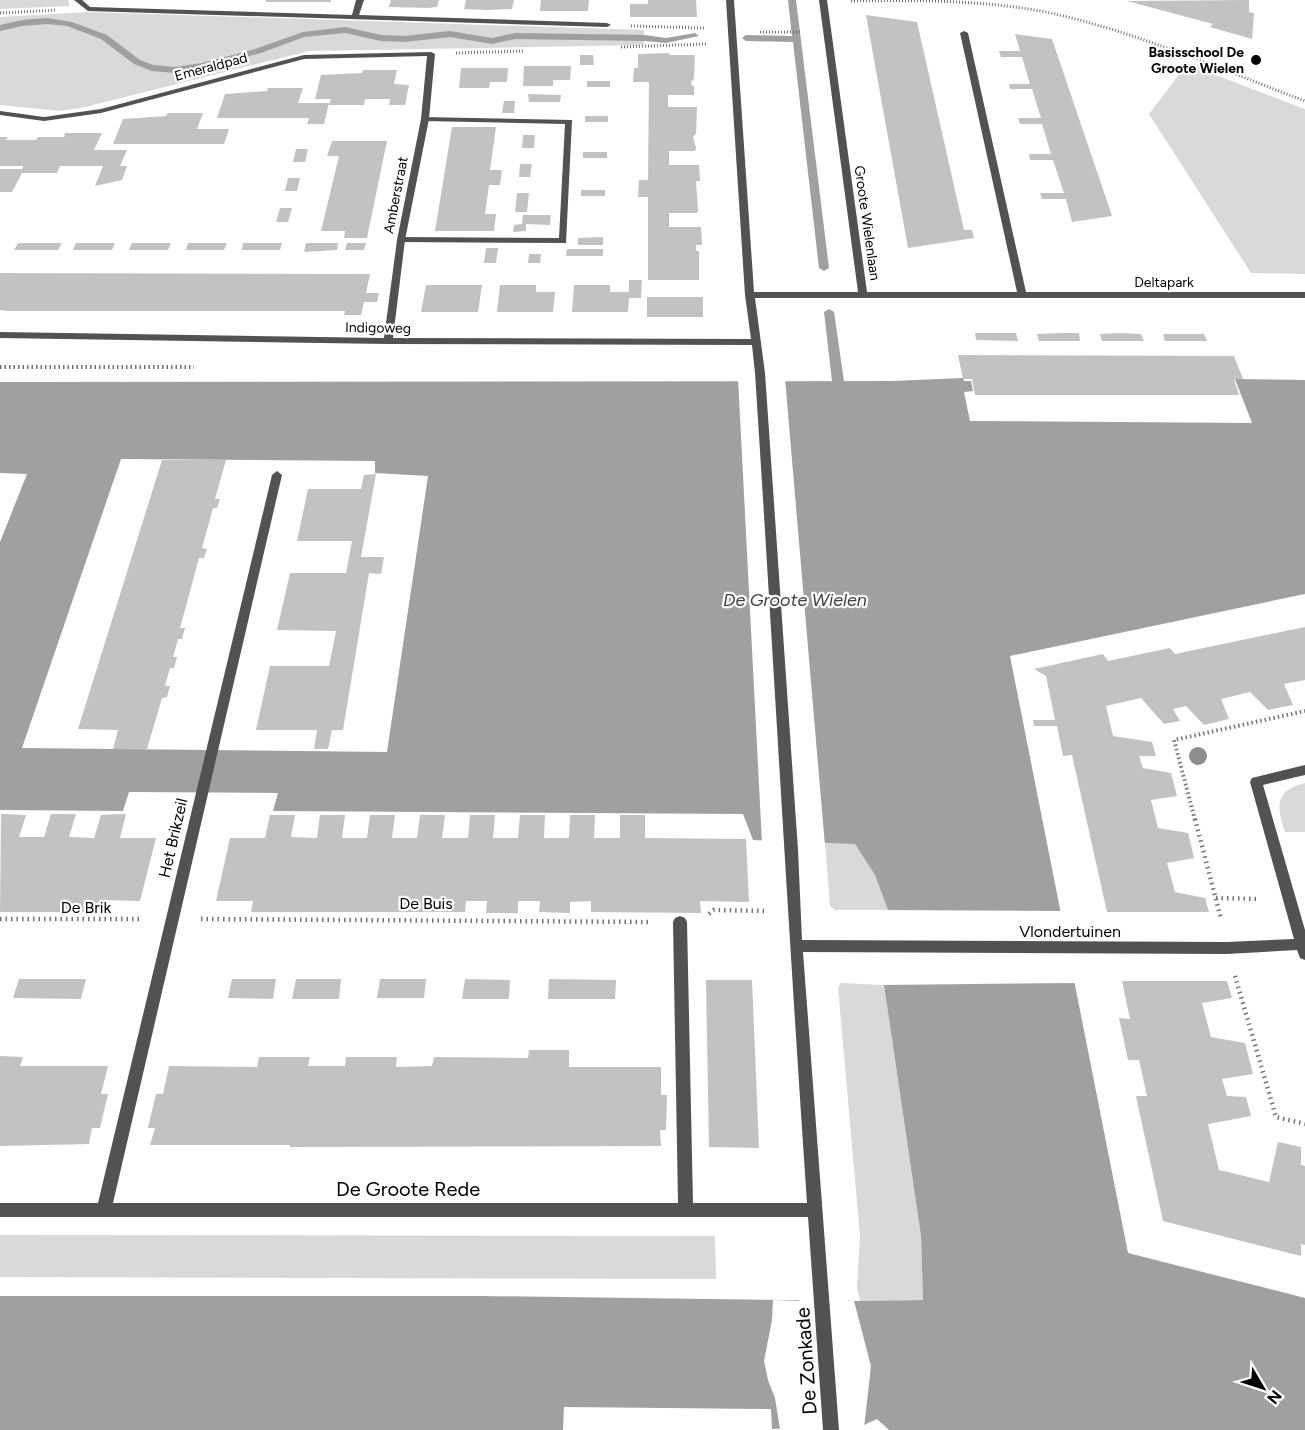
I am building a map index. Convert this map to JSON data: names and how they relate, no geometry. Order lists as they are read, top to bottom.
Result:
{
  "streets": {
    "street": [
      "Emeraldpad",
      "Amberstraat",
      "Groote Wielenlaan",
      "Deltapark",
      "Indigoweg",
      "Het Brikzeil",
      "Vlondertuinen",
      "De Groote Rede",
      "De Zonkade"
    ],
    "path": ["De Buis", "De Brik"]
  },
  "crossings": [
    ["Emeraldpad", "Amberstraat"],
    ["Amberstraat", "Indigoweg"],
    ["Groote Wielenlaan", "Deltapark"],
    ["Groote Wielenlaan", "De Zonkade"],
    ["Indigoweg", "De Zonkade"],
    ["Het Brikzeil", "De Buis"],
    ["Het Brikzeil", "De Brik"],
    ["Het Brikzeil", "De Groote Rede"],
    ["De Buis", "De Brik"],
    ["De Buis", "De Zonkade"],
    ["Vlondertuinen", "De Zonkade"],
    ["De Groote Rede", "De Zonkade"]
  ],
  "water": ["De Groote Wielen"],
  "places": ["Basisschool De Groote Wielen"],
  "north": "bottom right"
}
